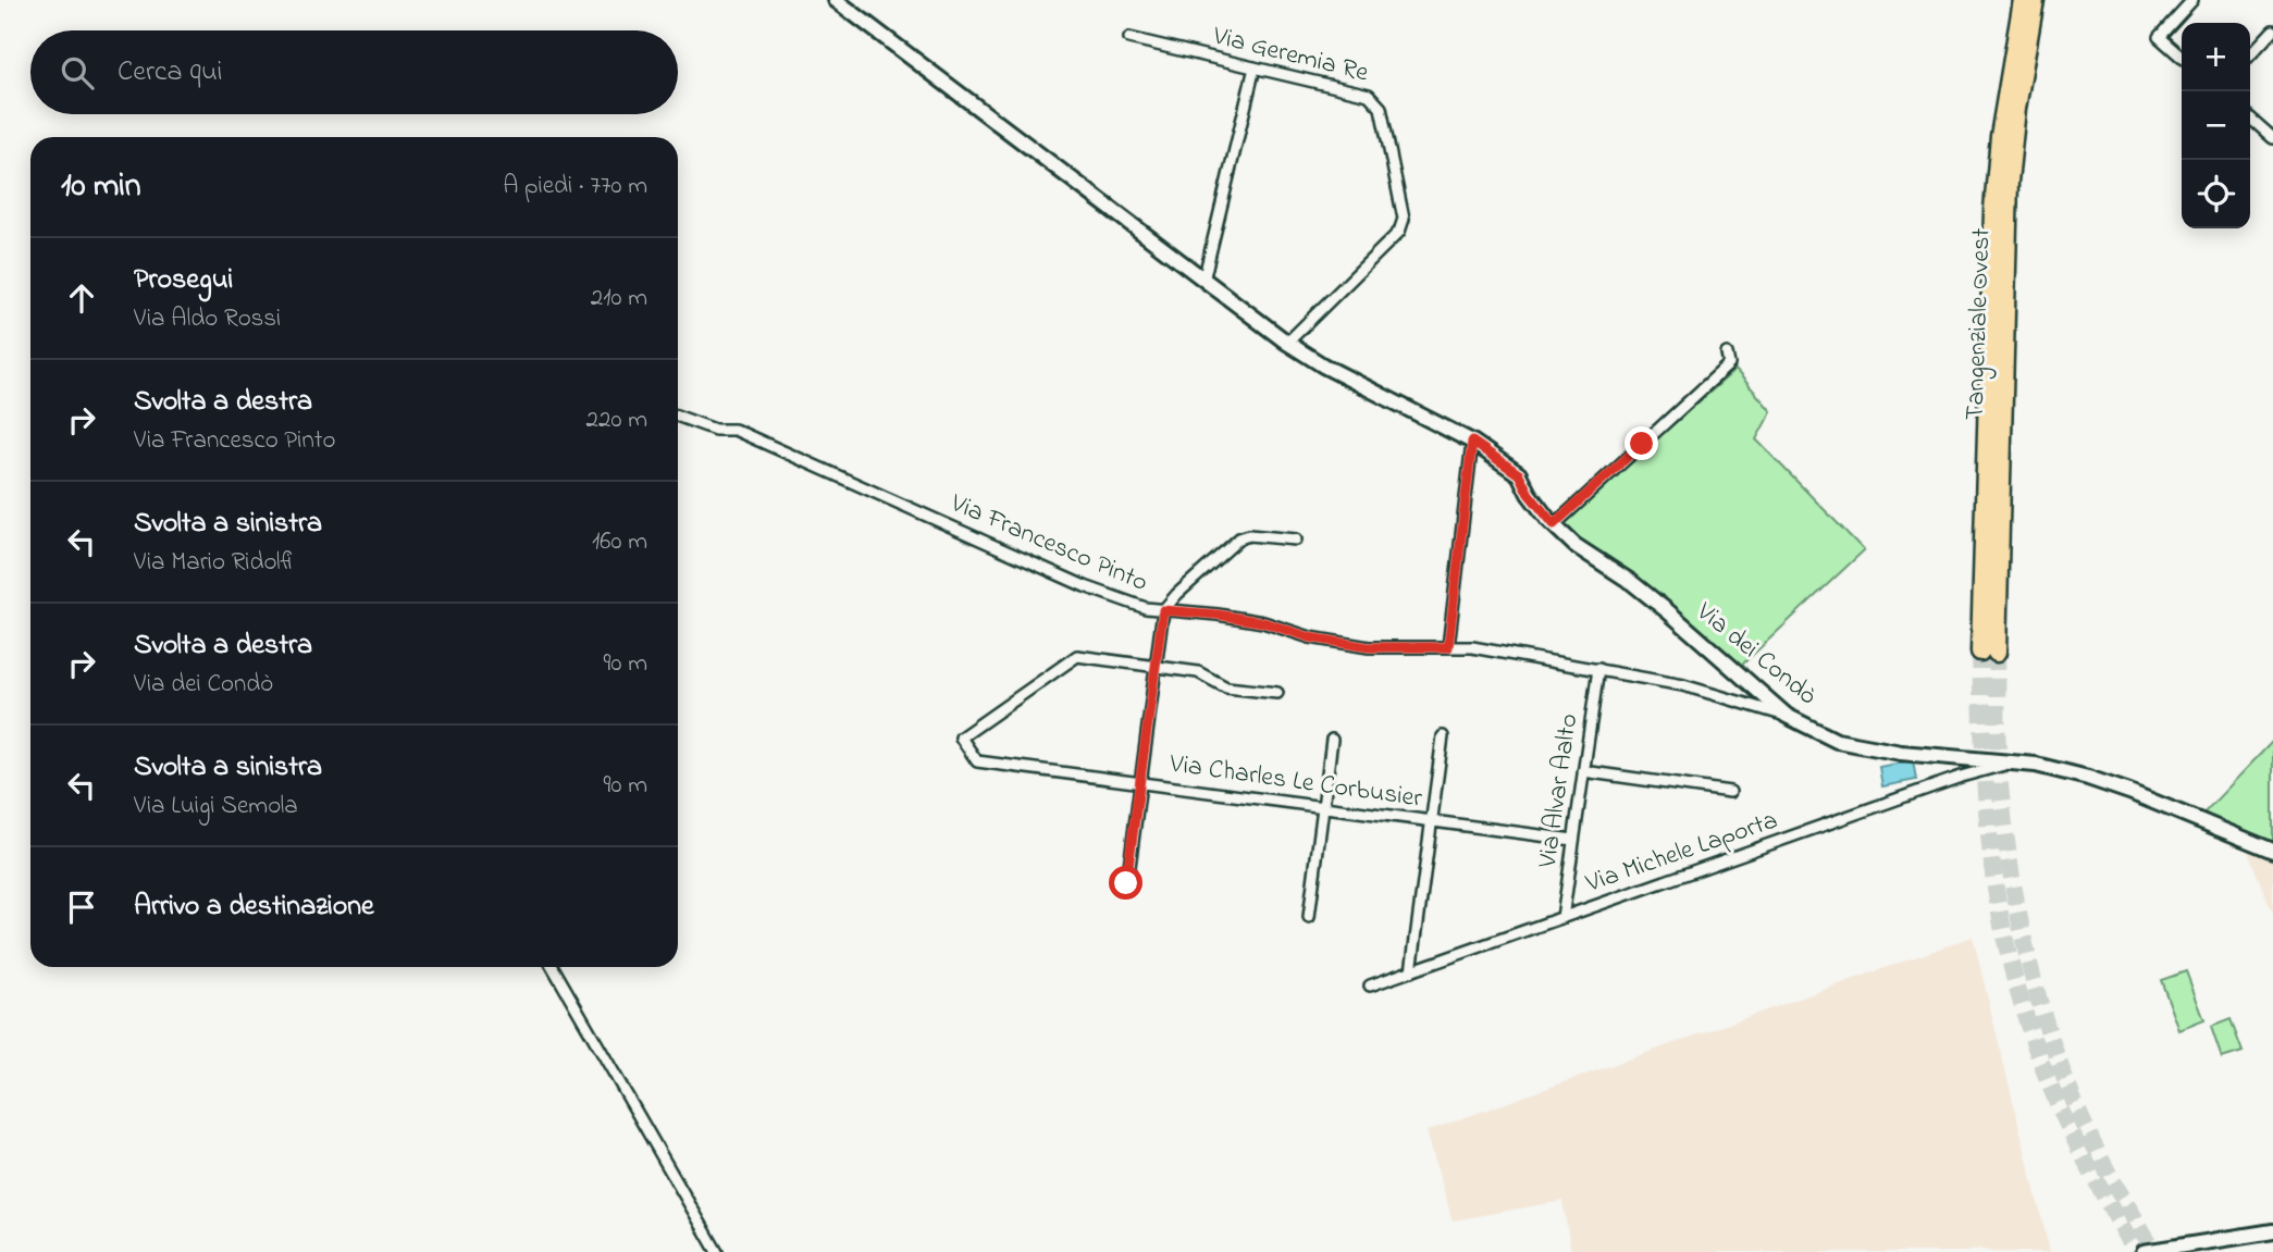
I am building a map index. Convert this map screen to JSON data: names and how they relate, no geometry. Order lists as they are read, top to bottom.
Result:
{
  "streets": {
    "highway": ["Tangenziale Ovest"],
    "street": [
      "Via Geremia Re",
      "Via Francesco Pinto",
      "Via dei Condò",
      "Via Charles Le Corbusier",
      "Via Alvar Aalto",
      "Via Michele Laporta"
    ]
  },
  "crossings": [
    ["Via Geremia Re", "Via dei Condò"],
    ["Via Francesco Pinto", "Via dei Condò"],
    ["Via Francesco Pinto", "Via Alvar Aalto"],
    ["Via dei Condò", "Via Michele Laporta"],
    ["Via Charles Le Corbusier", "Via Alvar Aalto"],
    ["Via Alvar Aalto", "Via Michele Laporta"]
  ],
  "page": {
    "map_buttons": ["+", "−"],
    "search": "Cerca qui",
    "heading": ["10 min", "A piedi · 770 m"],
    "list": [
      ["Prosegui", "Via Aldo Rossi", "210 m"],
      ["Svolta a destra", "Via Francesco Pinto", "220 m"],
      ["Svolta a sinistra", "Via Mario Ridolfi", "160 m"],
      ["Svolta a destra", "Via dei Condò", "90 m"],
      ["Svolta a sinistra", "Via Luigi Semola", "90 m"],
      "Arrivo a destinazione"
    ]
  }
}
